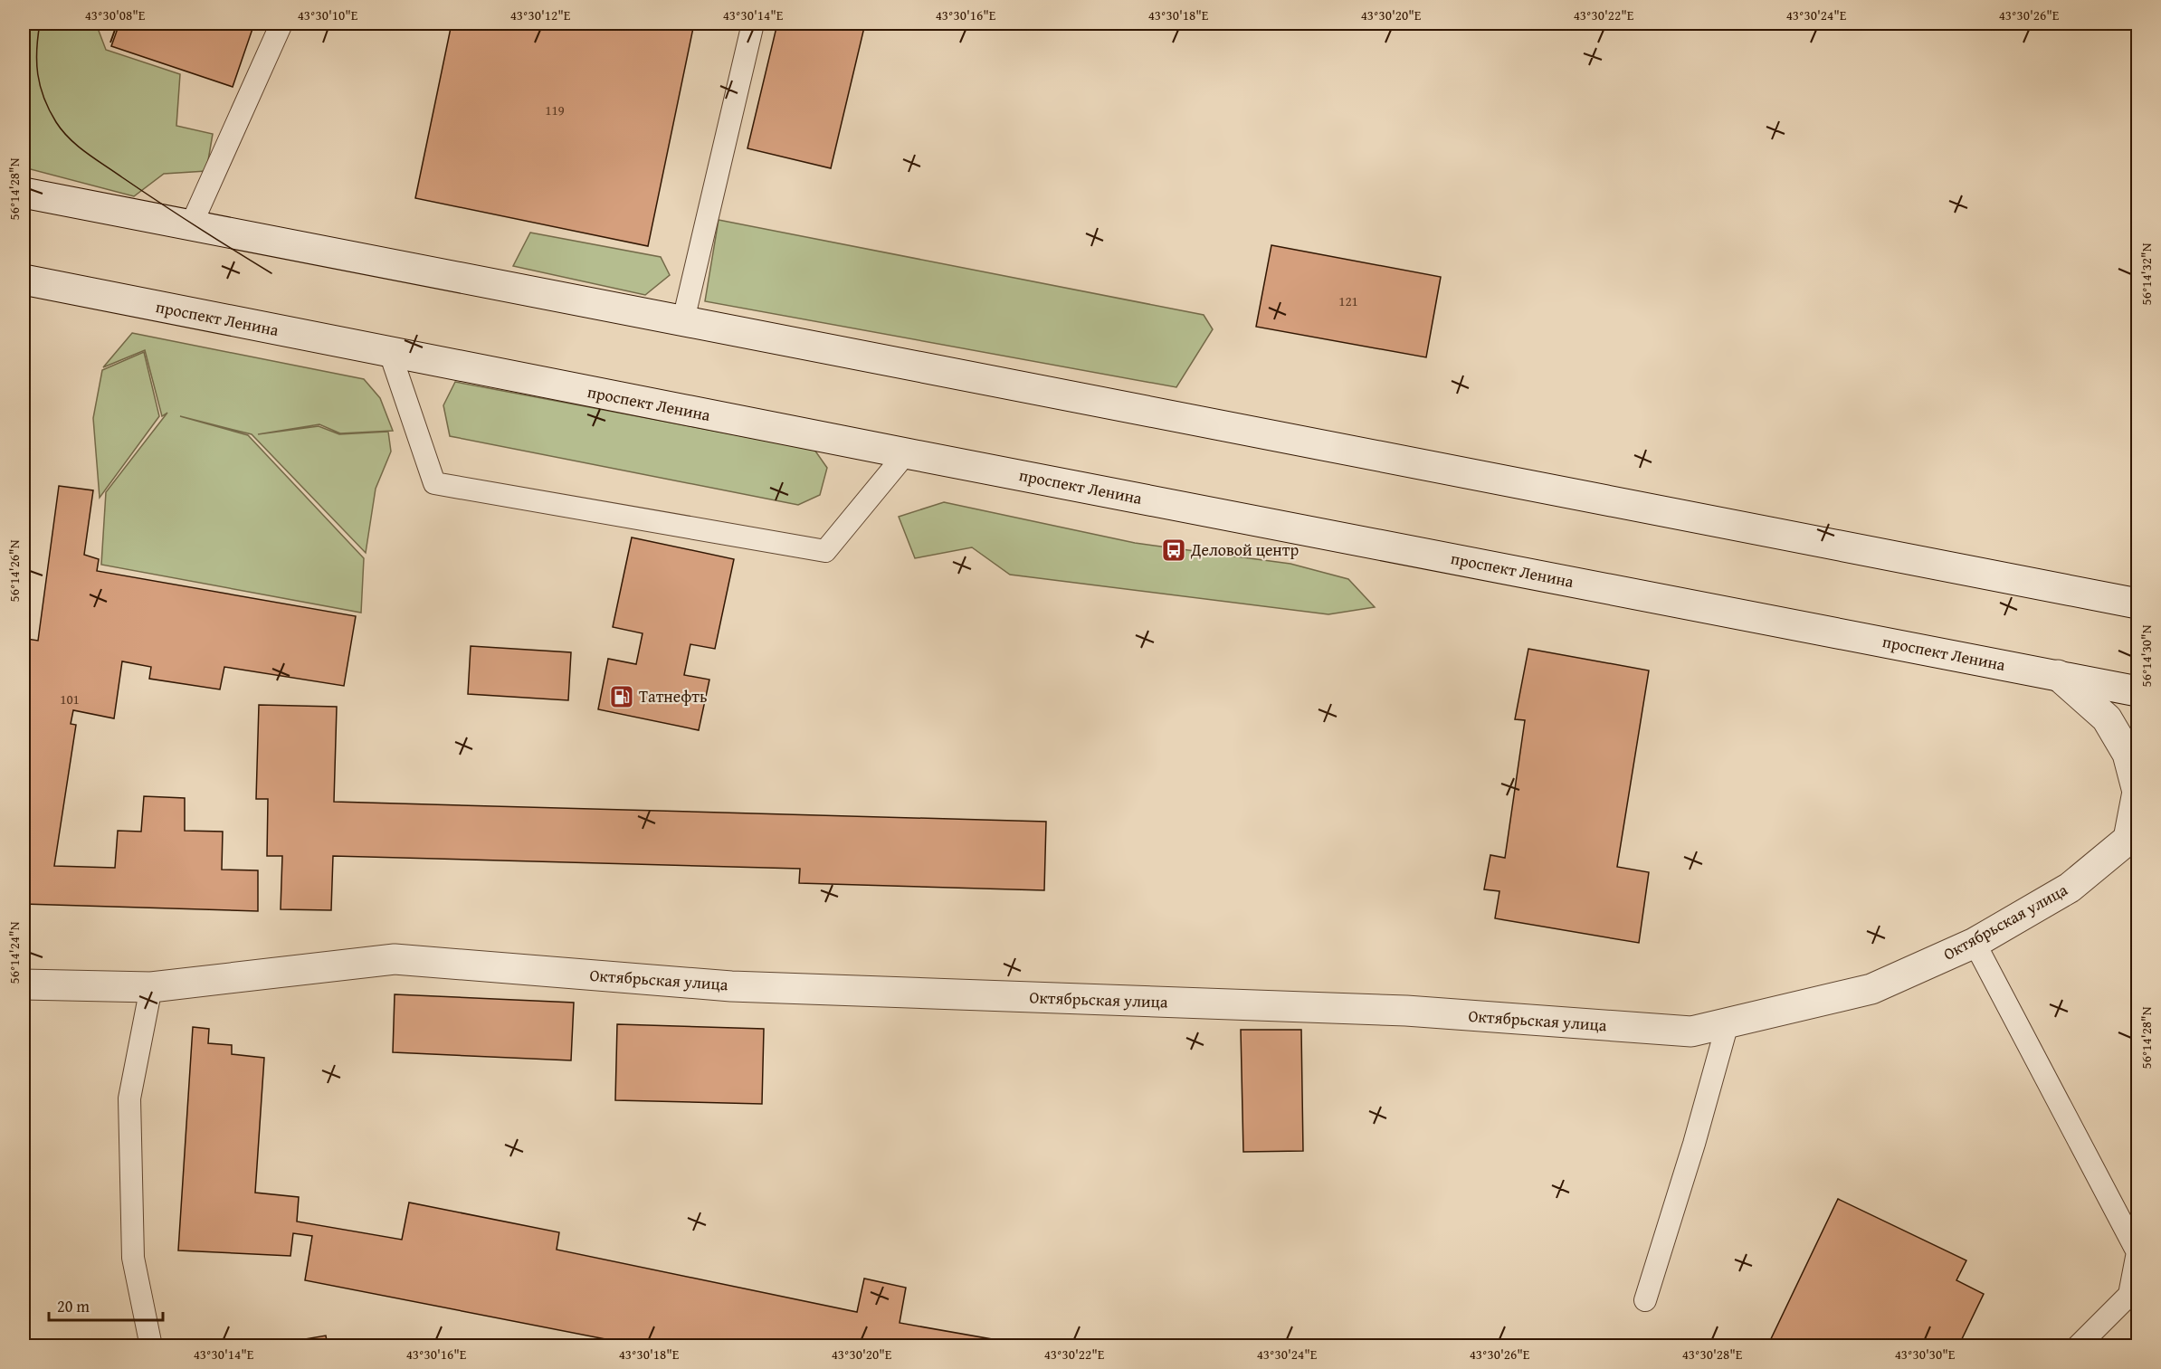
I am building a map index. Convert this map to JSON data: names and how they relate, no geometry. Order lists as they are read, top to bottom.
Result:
{
  "streets": {
    "main road": ["проспект Ленина", "Октябрьская улица"]
  },
  "places": {
    "bus stop": ["Деловой центр"],
    "fuel station": ["Татнефть"]
  },
  "house_numbers": ["119", "121", "101"],
  "scale_bar": "20 m",
  "coordinates": [
    "43°30'08\"E",
    "43°30'10\"E",
    "43°30'12\"E",
    "43°30'14\"E",
    "43°30'16\"E",
    "43°30'18\"E",
    "43°30'20\"E",
    "43°30'22\"E",
    "43°30'24\"E",
    "43°30'26\"E",
    "56°14'28\"N",
    "56°14'32\"N",
    "56°14'26\"N",
    "56°14'30\"N",
    "56°14'24\"N",
    "43°30'28\"E",
    "43°30'30\"E"
  ]
}
